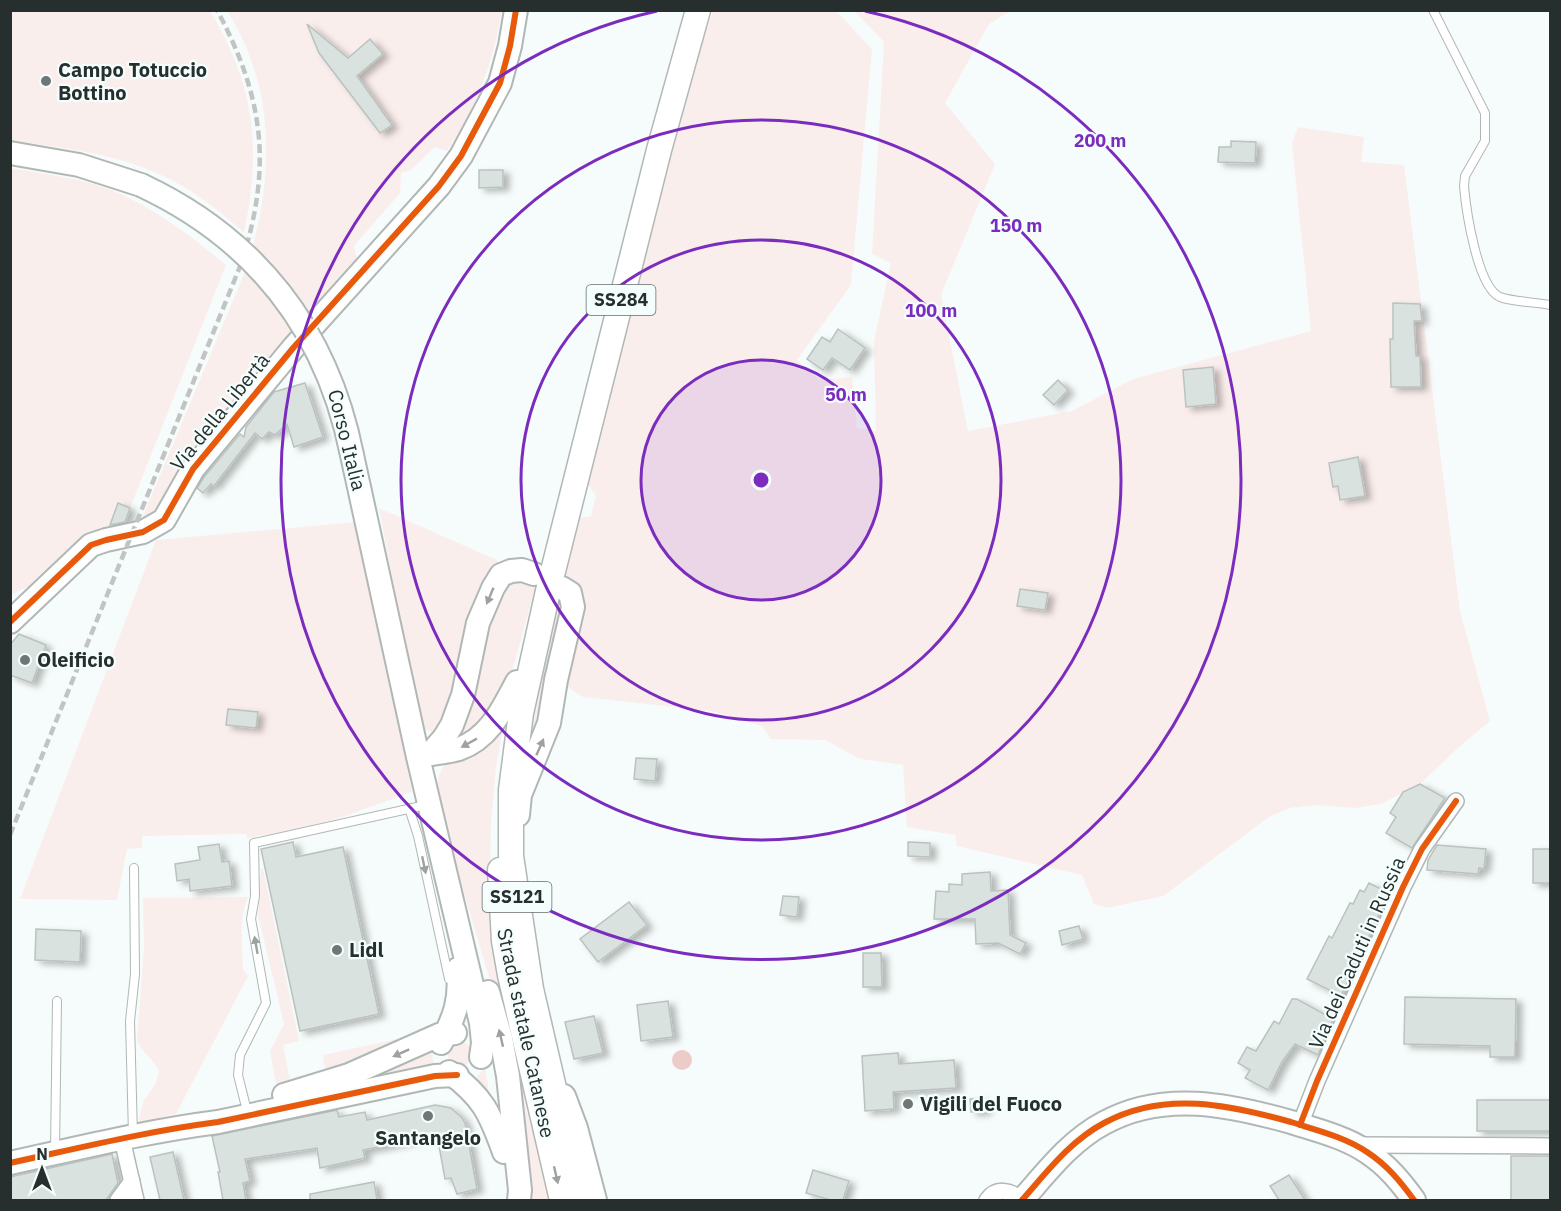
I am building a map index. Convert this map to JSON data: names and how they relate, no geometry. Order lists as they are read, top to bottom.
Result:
{
  "streets": {
    "main road": ["SS284", "SS121", "Strada statale Catanese"],
    "street": ["Via della Libertà", "Corso Italia", "Via dei Caduti in Russia"]
  },
  "crossings": [
    ["SS284", "Strada statale Catanese"]
  ],
  "places": [
    "Campo Totuccio Bottino",
    "Oleificio",
    "Lidl",
    "Vigili del Fuoco",
    "Santangelo"
  ],
  "north": "top",
  "rings": [
    "200 m",
    "150 m",
    "100 m",
    "50 m"
  ]
}
